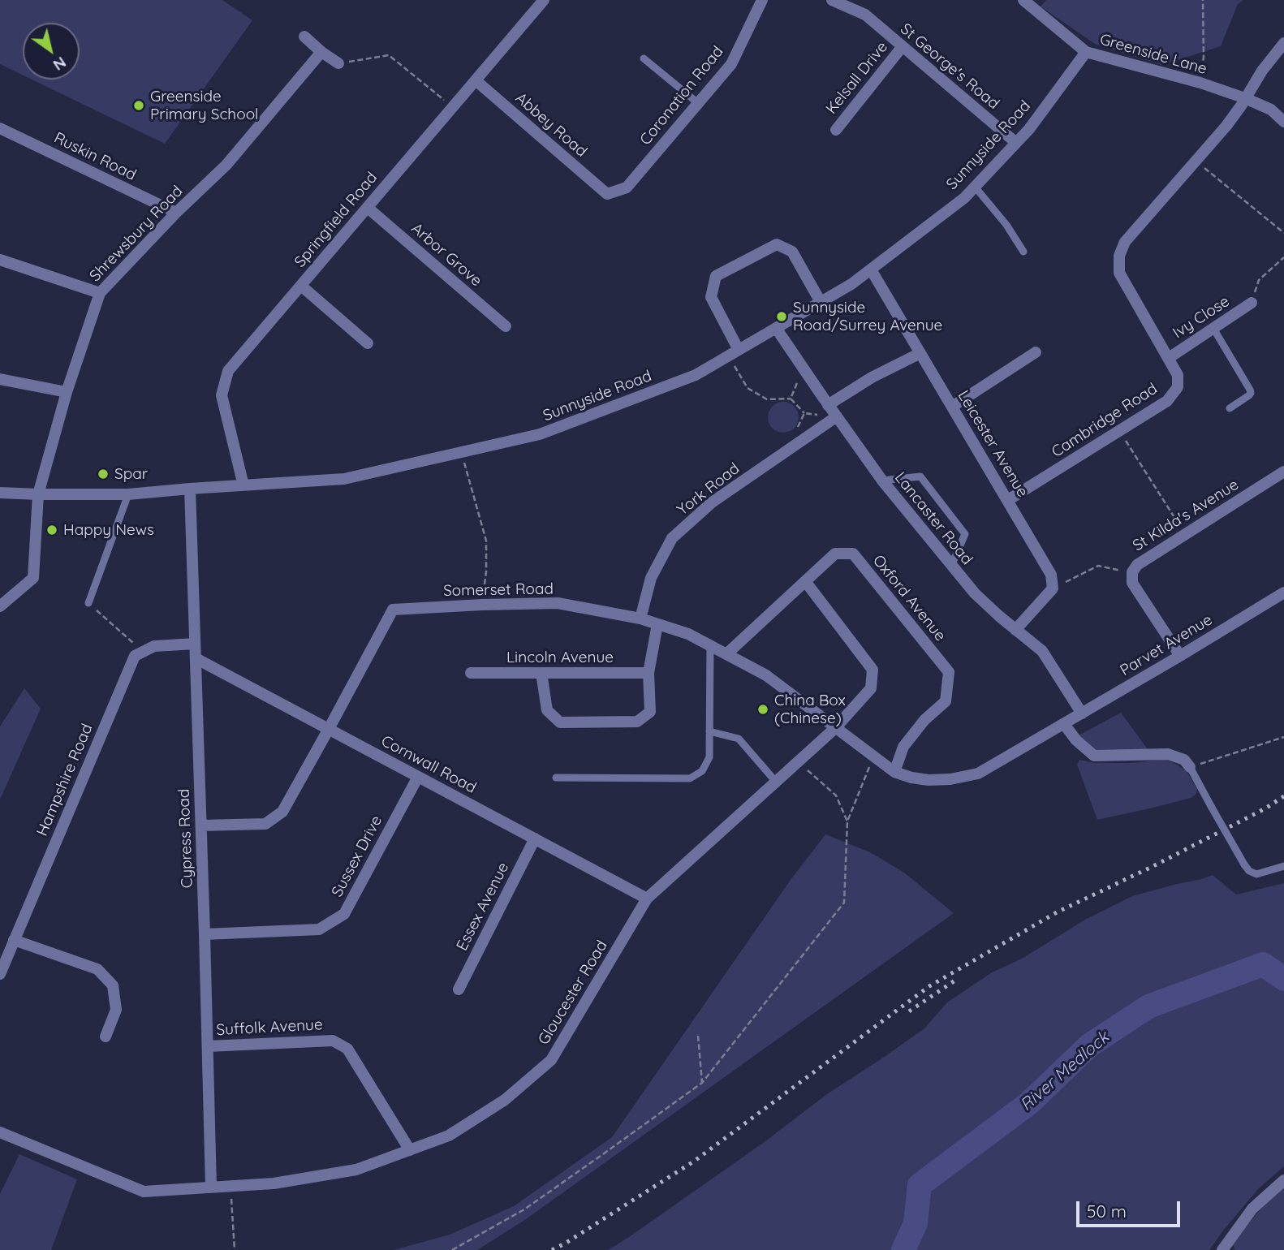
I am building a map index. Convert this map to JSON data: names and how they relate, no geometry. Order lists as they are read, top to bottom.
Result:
{
  "streets": {
    "street": [
      "Greenside Lane",
      "St George's Road",
      "Kelsall Drive",
      "Coronation Road",
      "Abbey Road",
      "Sunnyside Road",
      "Ruskin Road",
      "Springfield Road",
      "Shrewsbury Road",
      "Arbor Grove",
      "Ivy Close",
      "Cambridge Road",
      "Leicester Avenue",
      "York Road",
      "St Kilda's Avenue",
      "Lancaster Road",
      "Somerset Road",
      "Oxford Avenue",
      "Parvet Avenue",
      "Lincoln Avenue",
      "Cornwall Road",
      "Hampshire Road",
      "Cypress Road",
      "Sussex Drive",
      "Essex Avenue",
      "Gloucester Road",
      "Suffolk Avenue"
    ]
  },
  "crossings": [
    ["Greenside Lane", "Sunnyside Road"],
    ["Greenside Lane", "Cambridge Road"],
    ["St George's Road", "Kelsall Drive"],
    ["St George's Road", "Sunnyside Road"],
    ["Coronation Road", "Abbey Road"],
    ["Abbey Road", "Springfield Road"],
    ["Sunnyside Road", "Springfield Road"],
    ["Sunnyside Road", "Shrewsbury Road"],
    ["Sunnyside Road", "Leicester Avenue"],
    ["Sunnyside Road", "Lancaster Road"],
    ["Sunnyside Road", "Cypress Road"],
    ["Ruskin Road", "Shrewsbury Road"],
    ["Springfield Road", "Arbor Grove"],
    ["Ivy Close", "Cambridge Road"],
    ["Cambridge Road", "Leicester Avenue"],
    ["York Road", "Lancaster Road"],
    ["York Road", "Somerset Road"],
    ["St Kilda's Avenue", "Parvet Avenue"],
    ["Lancaster Road", "Parvet Avenue"],
    ["Somerset Road", "Oxford Avenue"],
    ["Somerset Road", "Parvet Avenue"],
    ["Somerset Road", "Cornwall Road"],
    ["Somerset Road", "Cypress Road"],
    ["Somerset Road", "Gloucester Road"],
    ["Oxford Avenue", "Gloucester Road"],
    ["Cornwall Road", "Cypress Road"],
    ["Cornwall Road", "Sussex Drive"],
    ["Cornwall Road", "Essex Avenue"],
    ["Cornwall Road", "Gloucester Road"],
    ["Cypress Road", "Sussex Drive"],
    ["Cypress Road", "Gloucester Road"],
    ["Cypress Road", "Suffolk Avenue"],
    ["Gloucester Road", "Suffolk Avenue"]
  ],
  "water": ["River Medlock"],
  "places": [
    "Greenside Primary School",
    "Sunnyside Road/Surrey Avenue",
    "Spar",
    "Happy News",
    "China Box (Chinese)"
  ],
  "scale_bar": "50 m",
  "north": "bottom right"
}
